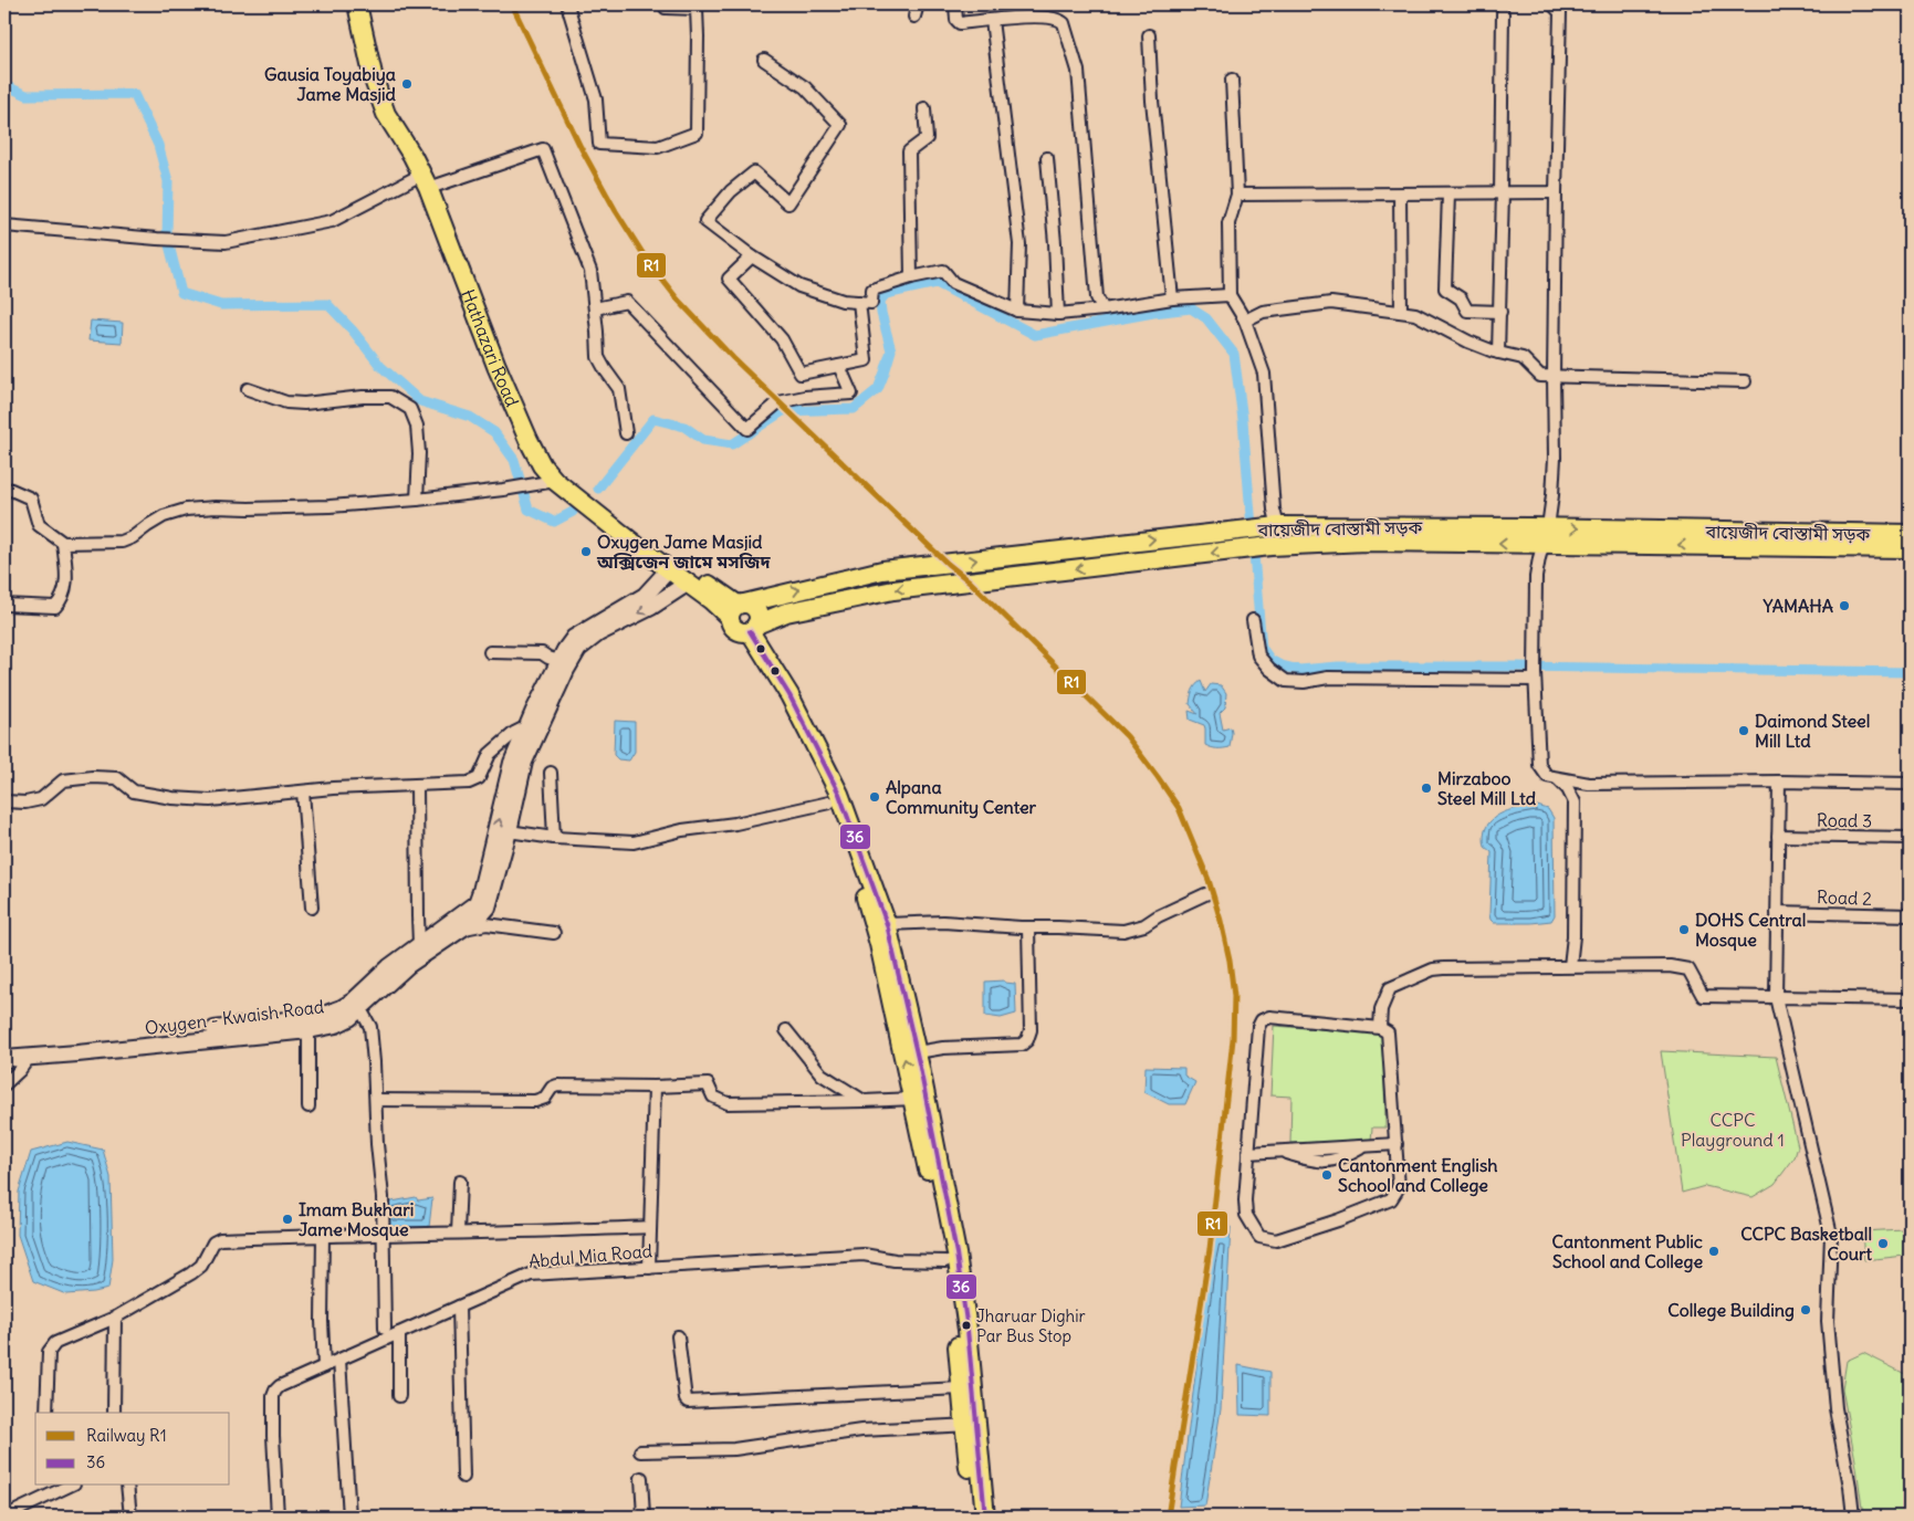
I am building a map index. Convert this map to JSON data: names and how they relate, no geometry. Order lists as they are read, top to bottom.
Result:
{
  "streets": {
    "main road": ["Hathazari Road", "বায়েজীদ বোস্তামী সড়ক", "Oxygen - Kwaish Road"],
    "street": ["Road 3", "Road 2", "Abdul Mia Road"]
  },
  "crossings": [
    ["Hathazari Road", "বায়েজীদ বোস্তামী সড়ক"],
    ["Hathazari Road", "Oxygen - Kwaish Road"]
  ],
  "parks": ["CCPC Playground 1"],
  "places": [
    "Gausia Toyabiya Jame Masjid",
    "Oxygen Jame Masjid অক্সিজেন জামে মসজিদ",
    "YAMAHA",
    "Daimond Steel Mill Ltd",
    "Mirzaboo Steel Mill Ltd",
    "Alpana Community Center",
    "DOHS Central Mosque",
    "Cantonment English School and College",
    "Imam Bukhari Jame Mosque",
    "CCPC Basketball Court",
    "Cantonment Public School and College",
    "College Building",
    "Jharuar Dighir Par Bus Stop"
  ],
  "lines": ["rail line R1", "transit line 36"],
  "legend": ["Railway R1", "36"]
}
